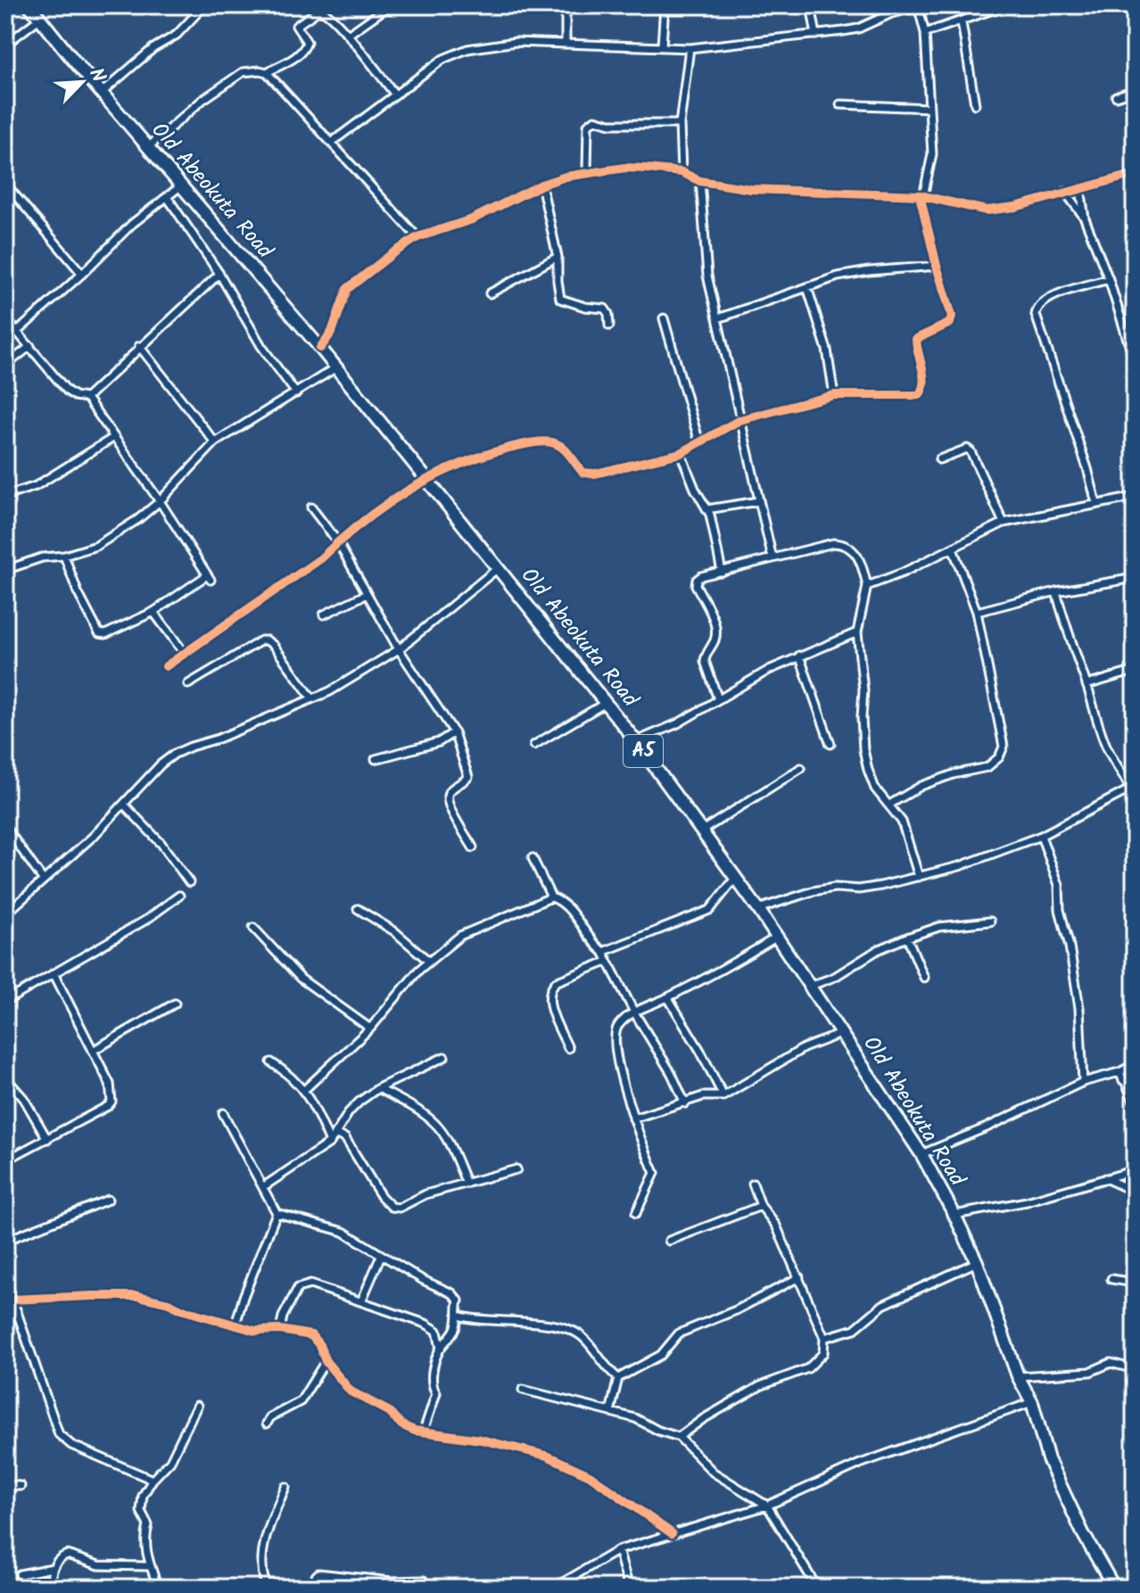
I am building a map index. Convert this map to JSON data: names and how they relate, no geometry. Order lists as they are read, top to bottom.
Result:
{
  "streets": {
    "highway": ["Old Abeokuta Road", "A5"]
  },
  "north": "top right"
}
